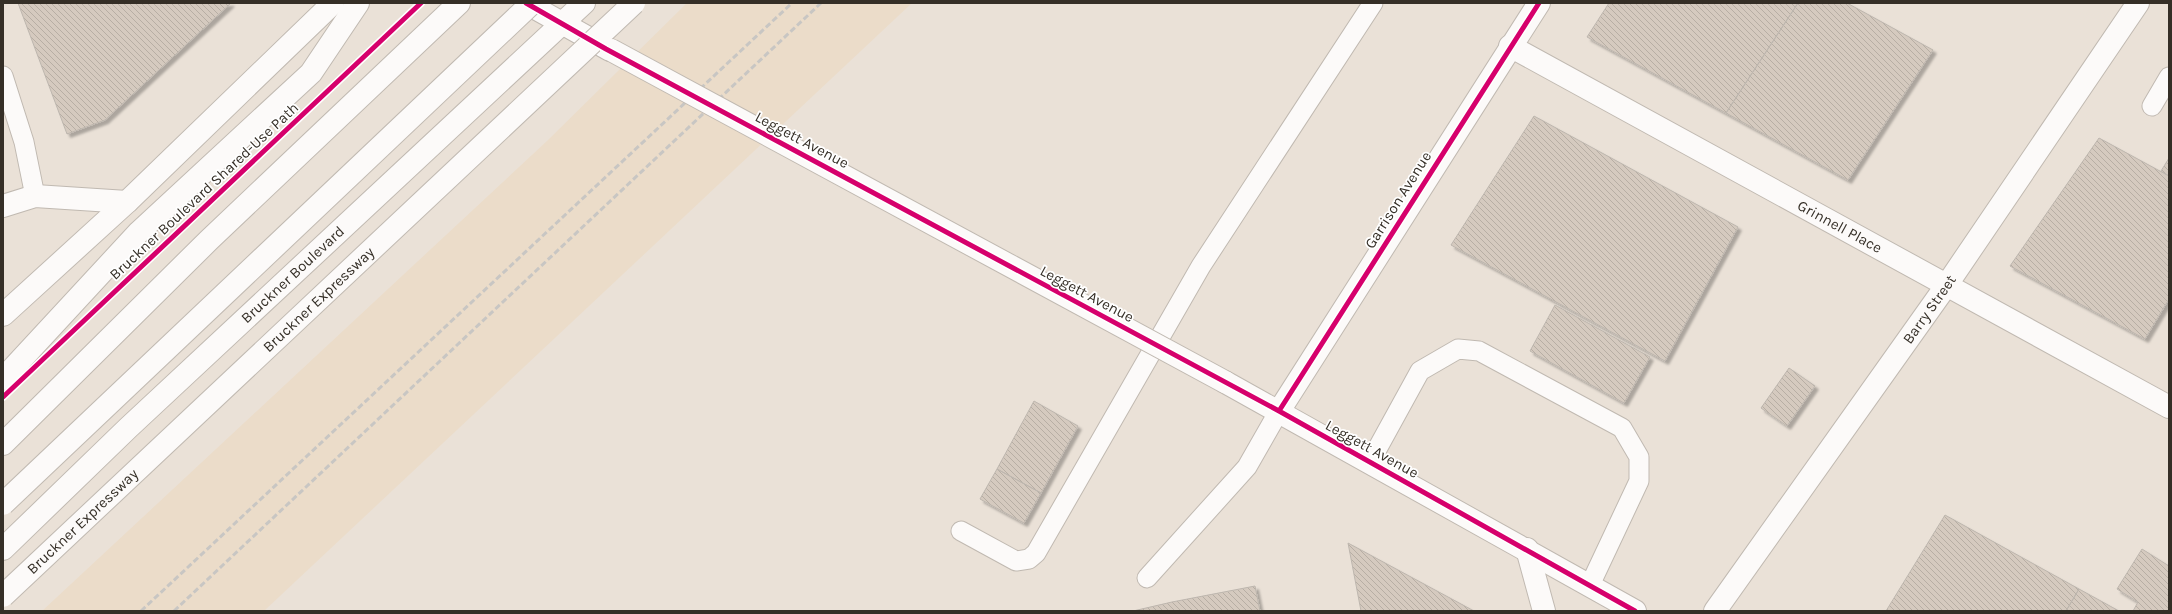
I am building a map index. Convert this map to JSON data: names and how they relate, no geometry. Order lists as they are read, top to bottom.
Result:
{
  "streets": {
    "main road": [
      "Leggett Avenue",
      "Garrison Avenue",
      "Grinnell Place",
      "Bruckner Boulevard",
      "Bruckner Expressway",
      "Barry Street"
    ],
    "cycle path": ["Bruckner Boulevard Shared-Use Path"]
  },
  "crossings": [
    ["Leggett Avenue", "Garrison Avenue"],
    ["Leggett Avenue", "Bruckner Boulevard"],
    ["Garrison Avenue", "Grinnell Place"],
    ["Grinnell Place", "Barry Street"]
  ]
}
